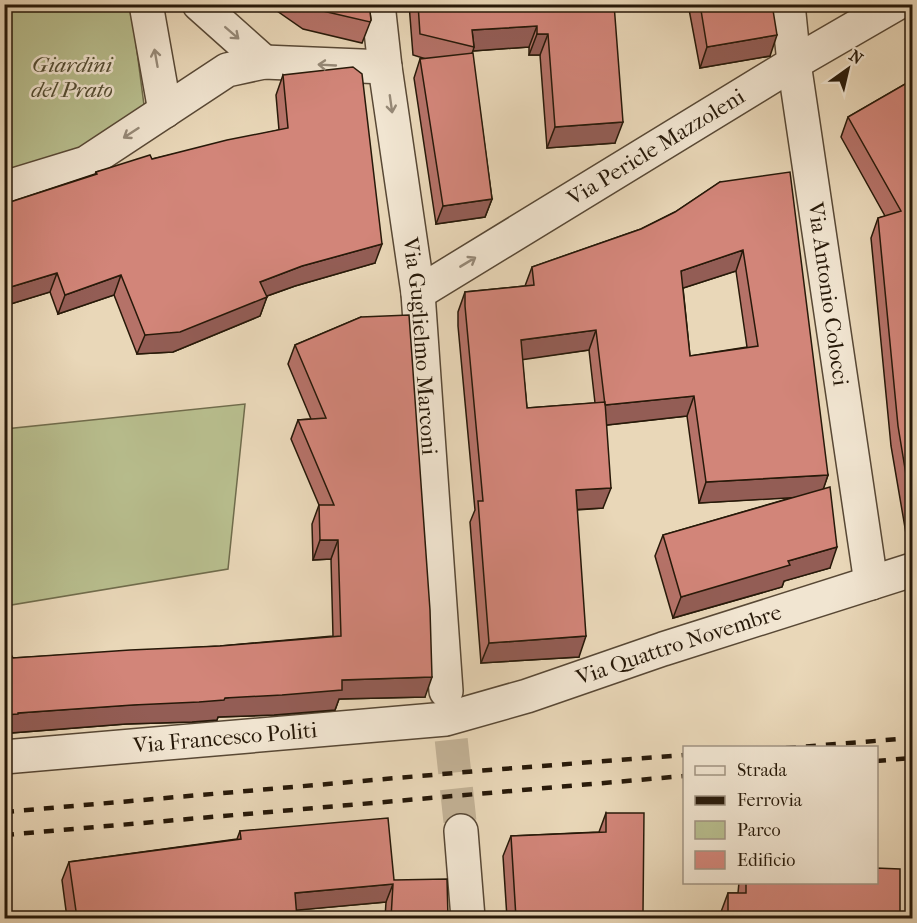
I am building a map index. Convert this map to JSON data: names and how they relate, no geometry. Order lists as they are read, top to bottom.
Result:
{
  "streets": {
    "street": [
      "Via Pericle Mazzoleni",
      "Via Antonio Colocci",
      "Via Guglielmo Marconi",
      "Via Quattro Novembre",
      "Via Francesco Politi"
    ]
  },
  "crossings": [
    ["Via Pericle Mazzoleni", "Via Antonio Colocci"],
    ["Via Pericle Mazzoleni", "Via Guglielmo Marconi"],
    ["Via Antonio Colocci", "Via Quattro Novembre"],
    ["Via Guglielmo Marconi", "Via Quattro Novembre"],
    ["Via Guglielmo Marconi", "Via Francesco Politi"],
    ["Via Quattro Novembre", "Via Francesco Politi"]
  ],
  "one_way": ["Via Pericle Mazzoleni"],
  "parks": ["Giardini del Prato"],
  "legend": [
    "Strada",
    "Ferrovia",
    "Parco",
    "Edificio"
  ],
  "north": "top right"
}
